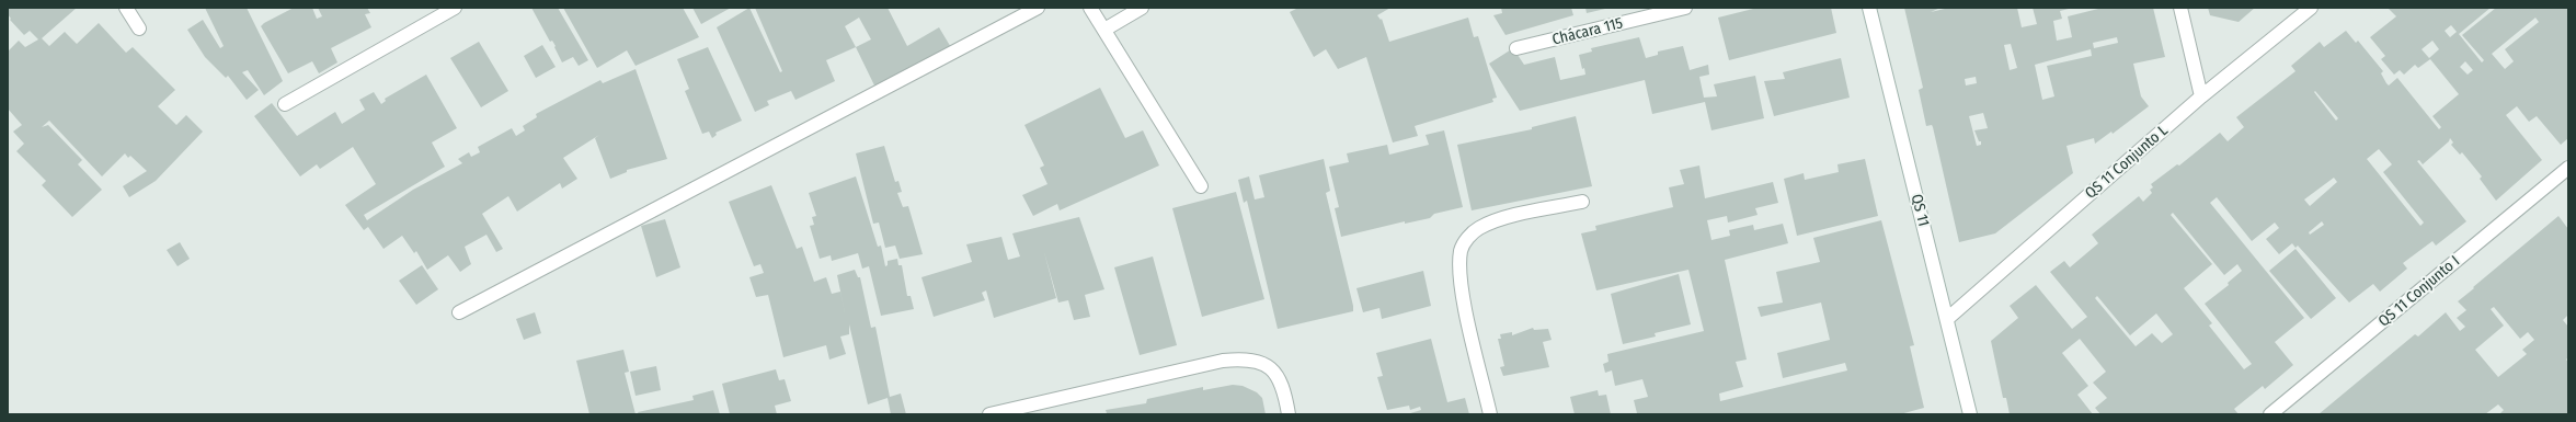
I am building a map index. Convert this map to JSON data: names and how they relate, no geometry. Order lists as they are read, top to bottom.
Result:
{
  "streets": {
    "street": [
      "Chácara 115",
      "QS 11 Conjunto L",
      "QS 11",
      "QS 11 Conjunto I"
    ]
  },
  "crossings": [
    ["QS 11 Conjunto L", "QS 11"]
  ]
}
